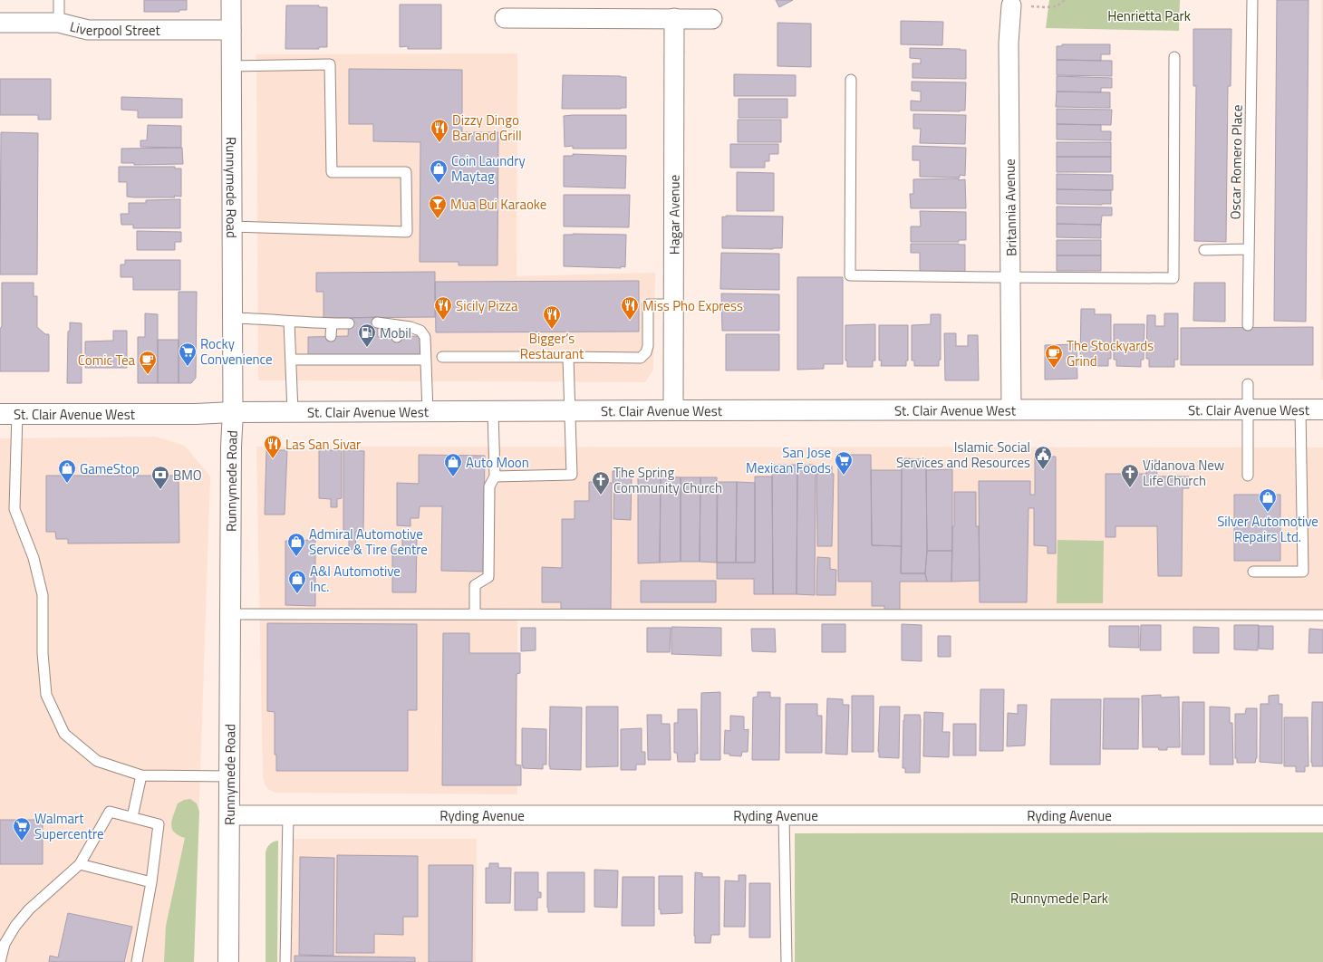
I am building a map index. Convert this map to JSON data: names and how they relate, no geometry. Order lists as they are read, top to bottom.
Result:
{
  "streets": {
    "main road": ["Runnymede Road", "St. Clair Avenue West"],
    "street": [
      "Liverpool Street",
      "Britannia Avenue",
      "Hagar Avenue",
      "Ryding Avenue"
    ],
    "lane": ["Oscar Romero Place"]
  },
  "crossings": [
    ["Liverpool Street", "Runnymede Road"],
    ["Runnymede Road", "St. Clair Avenue West"],
    ["Runnymede Road", "Ryding Avenue"],
    ["Britannia Avenue", "St. Clair Avenue West"],
    ["Hagar Avenue", "St. Clair Avenue West"]
  ],
  "parks": ["Henrietta Park", "Runnymede Park"],
  "places": {
    "restaurant": [
      "Dizzy Dingo Bar and Grill",
      "Sicily Pizza",
      "Miss Pho Express",
      "Bigger’s Restaurant",
      "Las San Sivar"
    ],
    "shop": [
      "Coin Laundry Maytag",
      "Auto Moon",
      "GameStop",
      "Silver Automotive Repairs Ltd.",
      "Admiral Automotive Service & Tire Centre",
      "A&I Automotive Inc."
    ],
    "bar": ["Mua Bui Karaoke"],
    "fuel station": ["Mobil"],
    "supermarket": ["Rocky Convenience", "San Jose Mexican Foods", "Walmart Supercentre"],
    "cafe": ["The Stockyards Grind", "Comic Tea"],
    "public building": ["Islamic Social Services and Resources"],
    "church": ["Vidanova New Life Church", "The Spring Community Church"],
    "bank": ["BMO"]
  }
}
